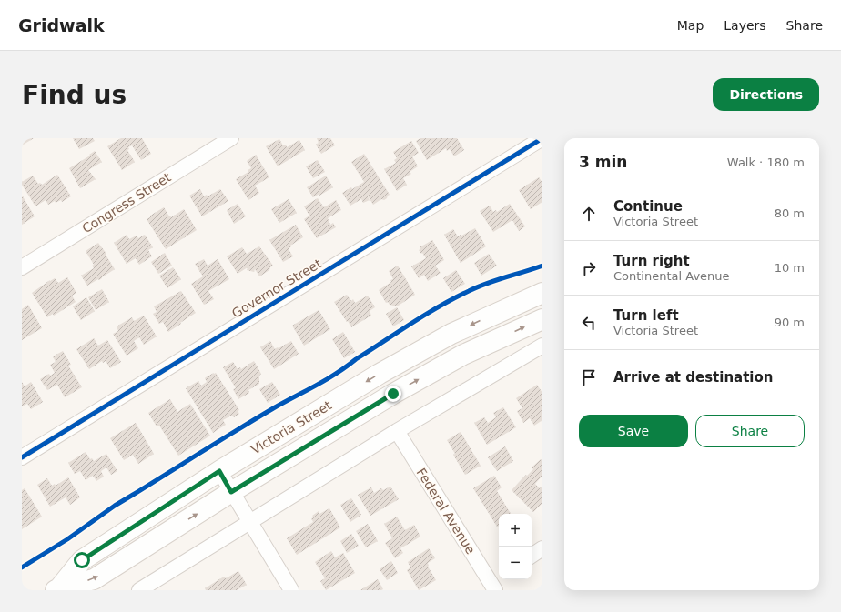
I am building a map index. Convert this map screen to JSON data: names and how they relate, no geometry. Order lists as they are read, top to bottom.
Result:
{
  "streets": {
    "main road": ["Victoria Street"],
    "street": ["Congress Street", "Governor Street", "Federal Avenue"]
  },
  "page": {
    "header": "Gridwalk",
    "nav": ["Map", "Layers", "Share"],
    "buttons": [
      "Directions",
      ["Save", "Share"]
    ],
    "title": "Find us",
    "heading": ["3 min", "Walk · 180 m"],
    "list": [
      ["Continue", "Victoria Street", "80 m"],
      ["Turn right", "Continental Avenue", "10 m"],
      ["Turn left", "Victoria Street", "90 m"],
      "Arrive at destination"
    ],
    "map_buttons": ["+", "−"]
  }
}
